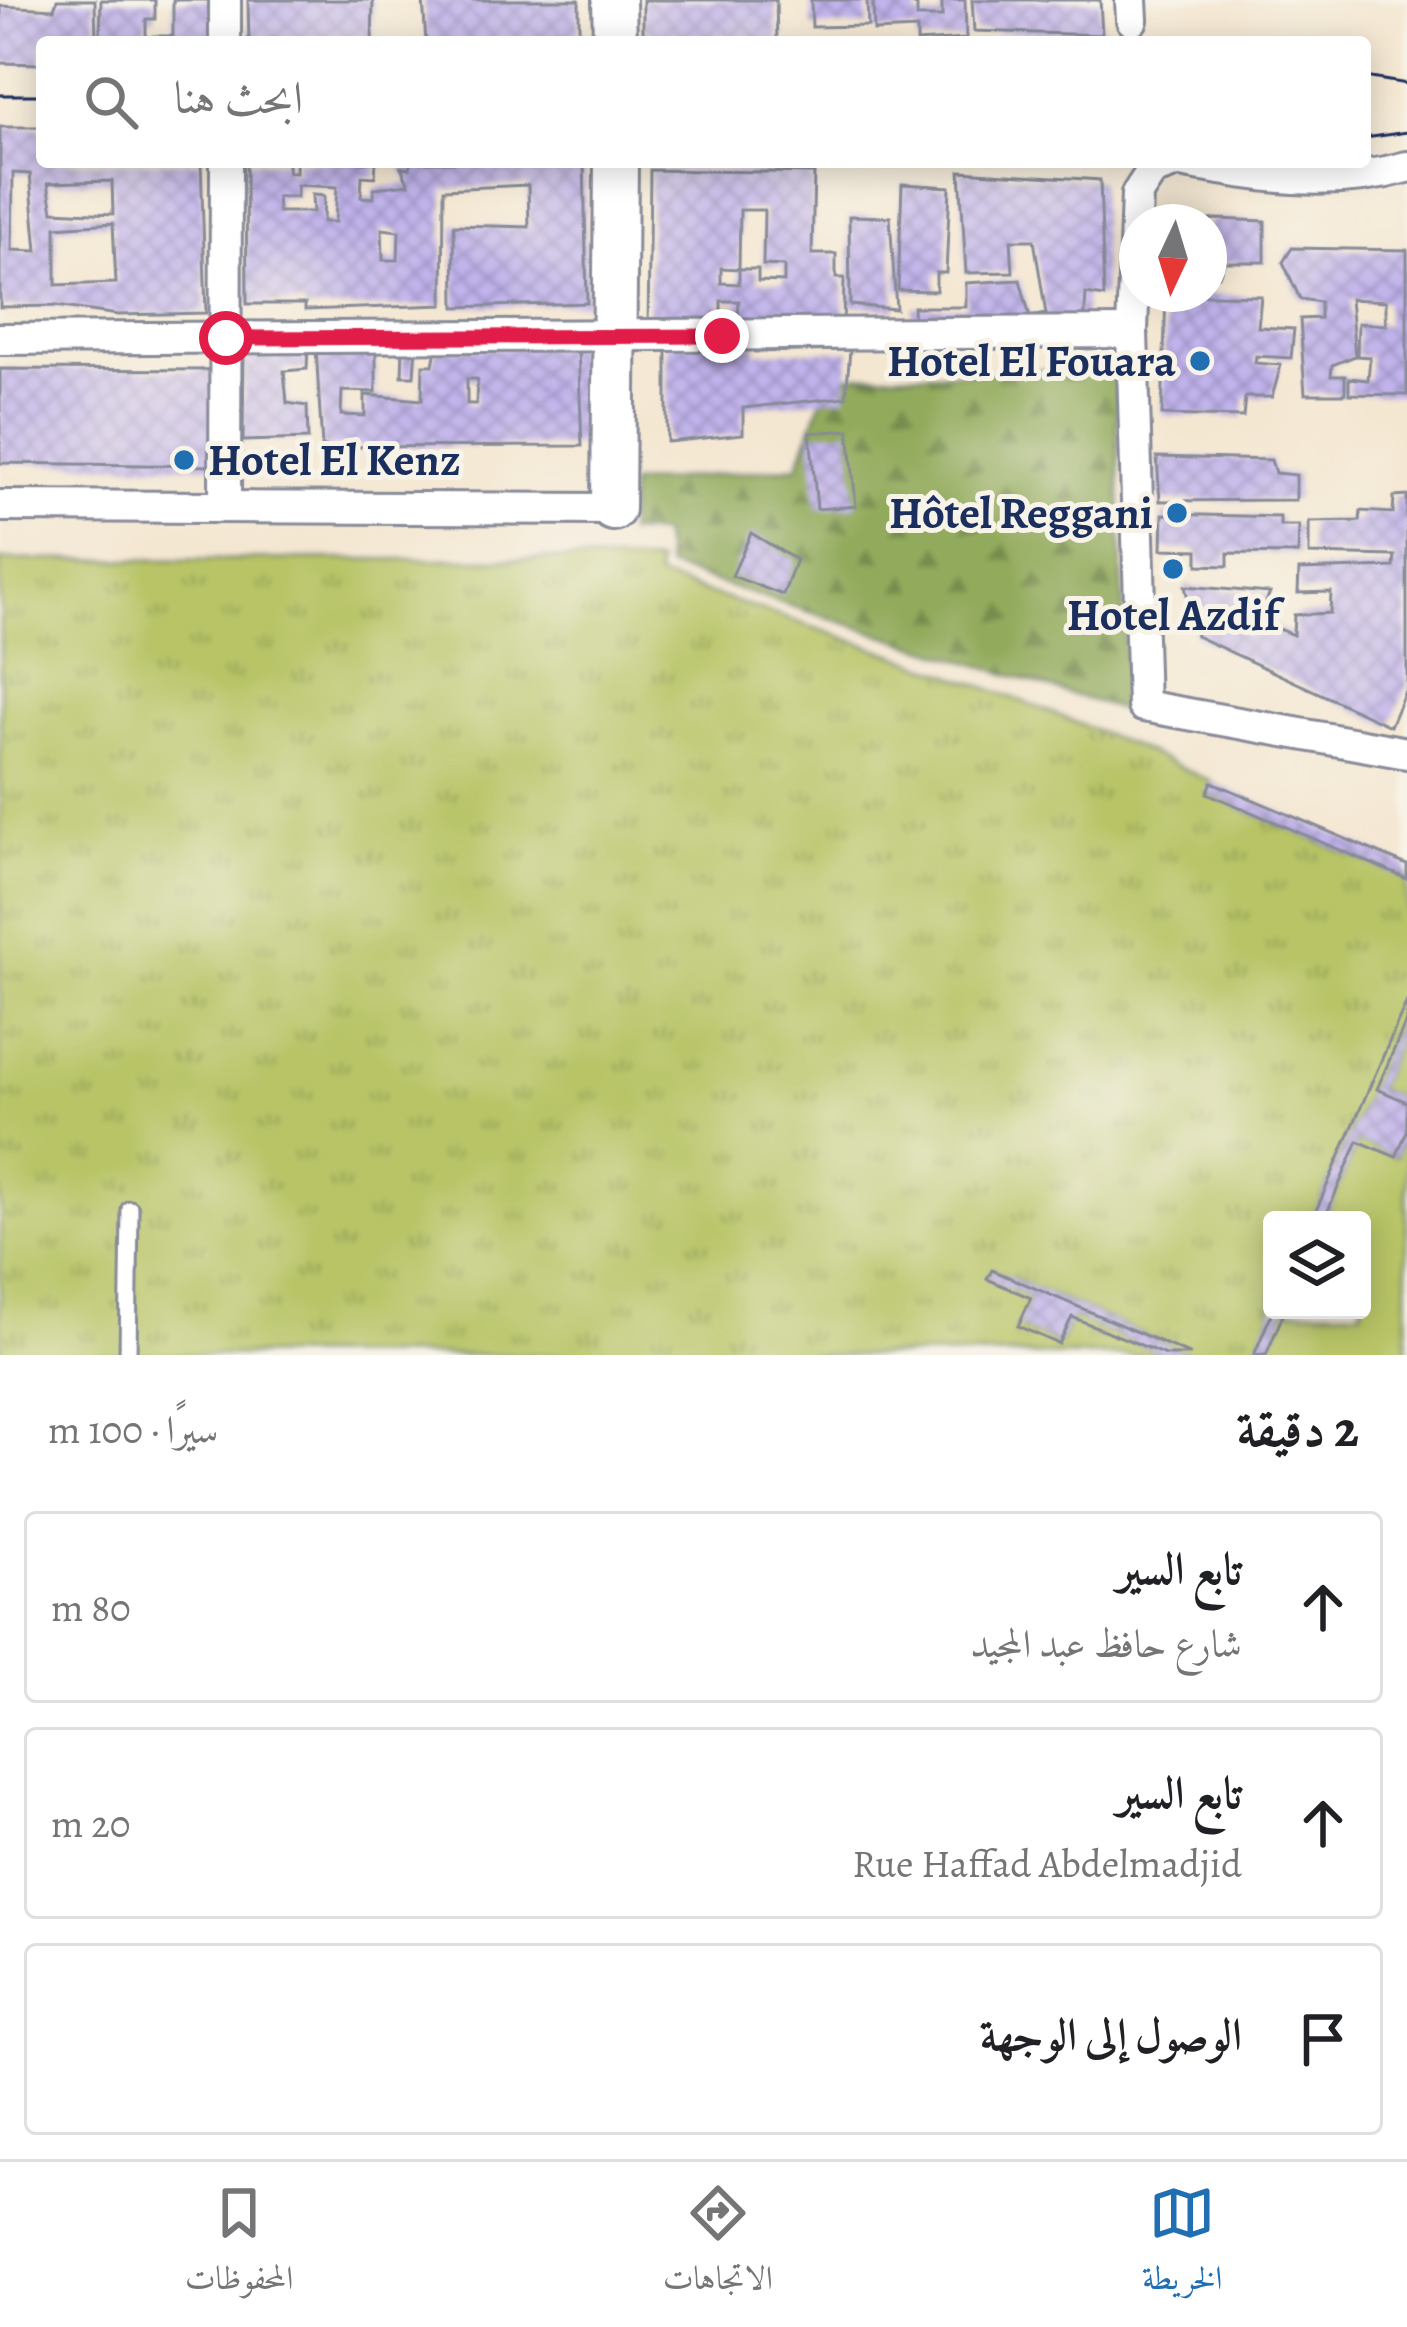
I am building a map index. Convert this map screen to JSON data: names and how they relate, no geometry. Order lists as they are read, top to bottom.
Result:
{
  "places": [
    "Hotel El Fouara",
    "Hotel El Kenz",
    "Hôtel Reggani",
    "Hotel Azdif"
  ],
  "north": "bottom",
  "page": {
    "search": "ابحث هنا",
    "heading": ["2 دقيقة", "سيرًا · 100 m"],
    "list": [
      ["تابع السير", "شارع حافظ عبد المجيد", "80 m"],
      ["تابع السير", "Rue Haffad Abdelmadjid", "20 m"],
      "الوصول إلى الوجهة"
    ],
    "nav": ["الخريطة", "الاتجاهات", "المحفوظات"]
  }
}
